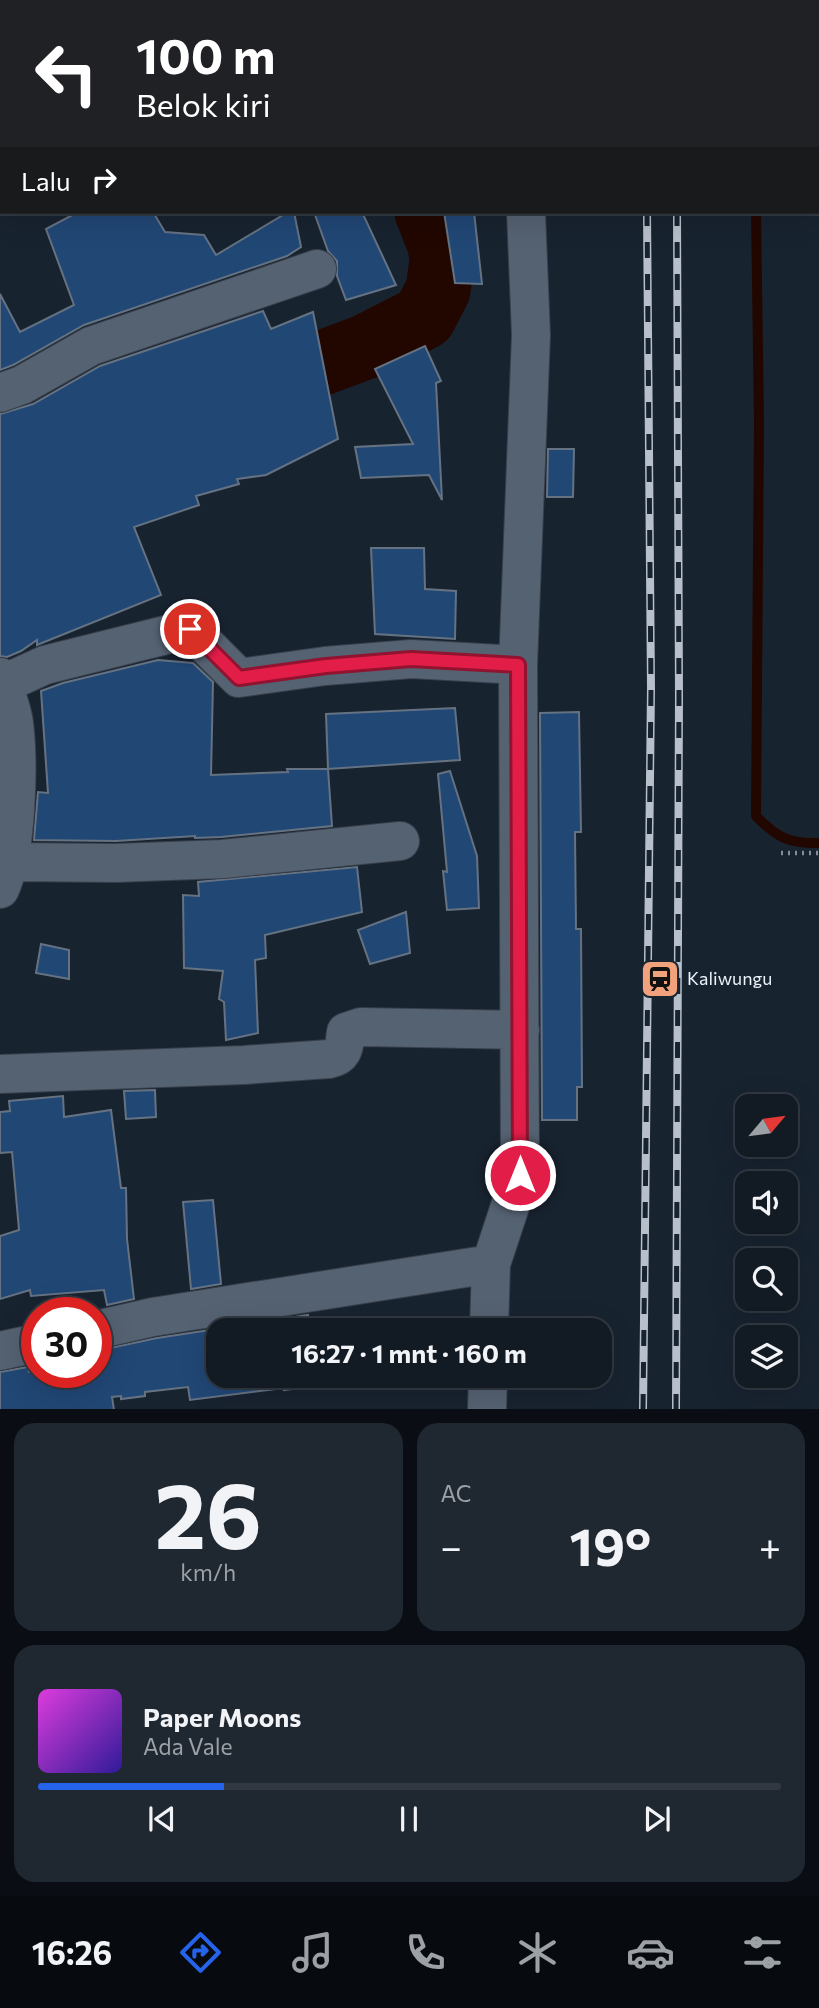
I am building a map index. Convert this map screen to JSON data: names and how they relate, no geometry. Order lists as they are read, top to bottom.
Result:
{
  "places": {
    "station": ["Kaliwungu"]
  },
  "north": "top right",
  "page": {
    "turn": ["100 m", "Belok kiri"],
    "then": "Lalu",
    "limit": "30",
    "trip": "16:27 · 1 mnt · 160 m",
    "tile": [
      ["26", "km/h"],
      "AC"
    ],
    "heat": ["−", "19°", "+"],
    "song": ["Paper Moons", "Ada Vale"],
    "tabs": "16:26"
  }
}
